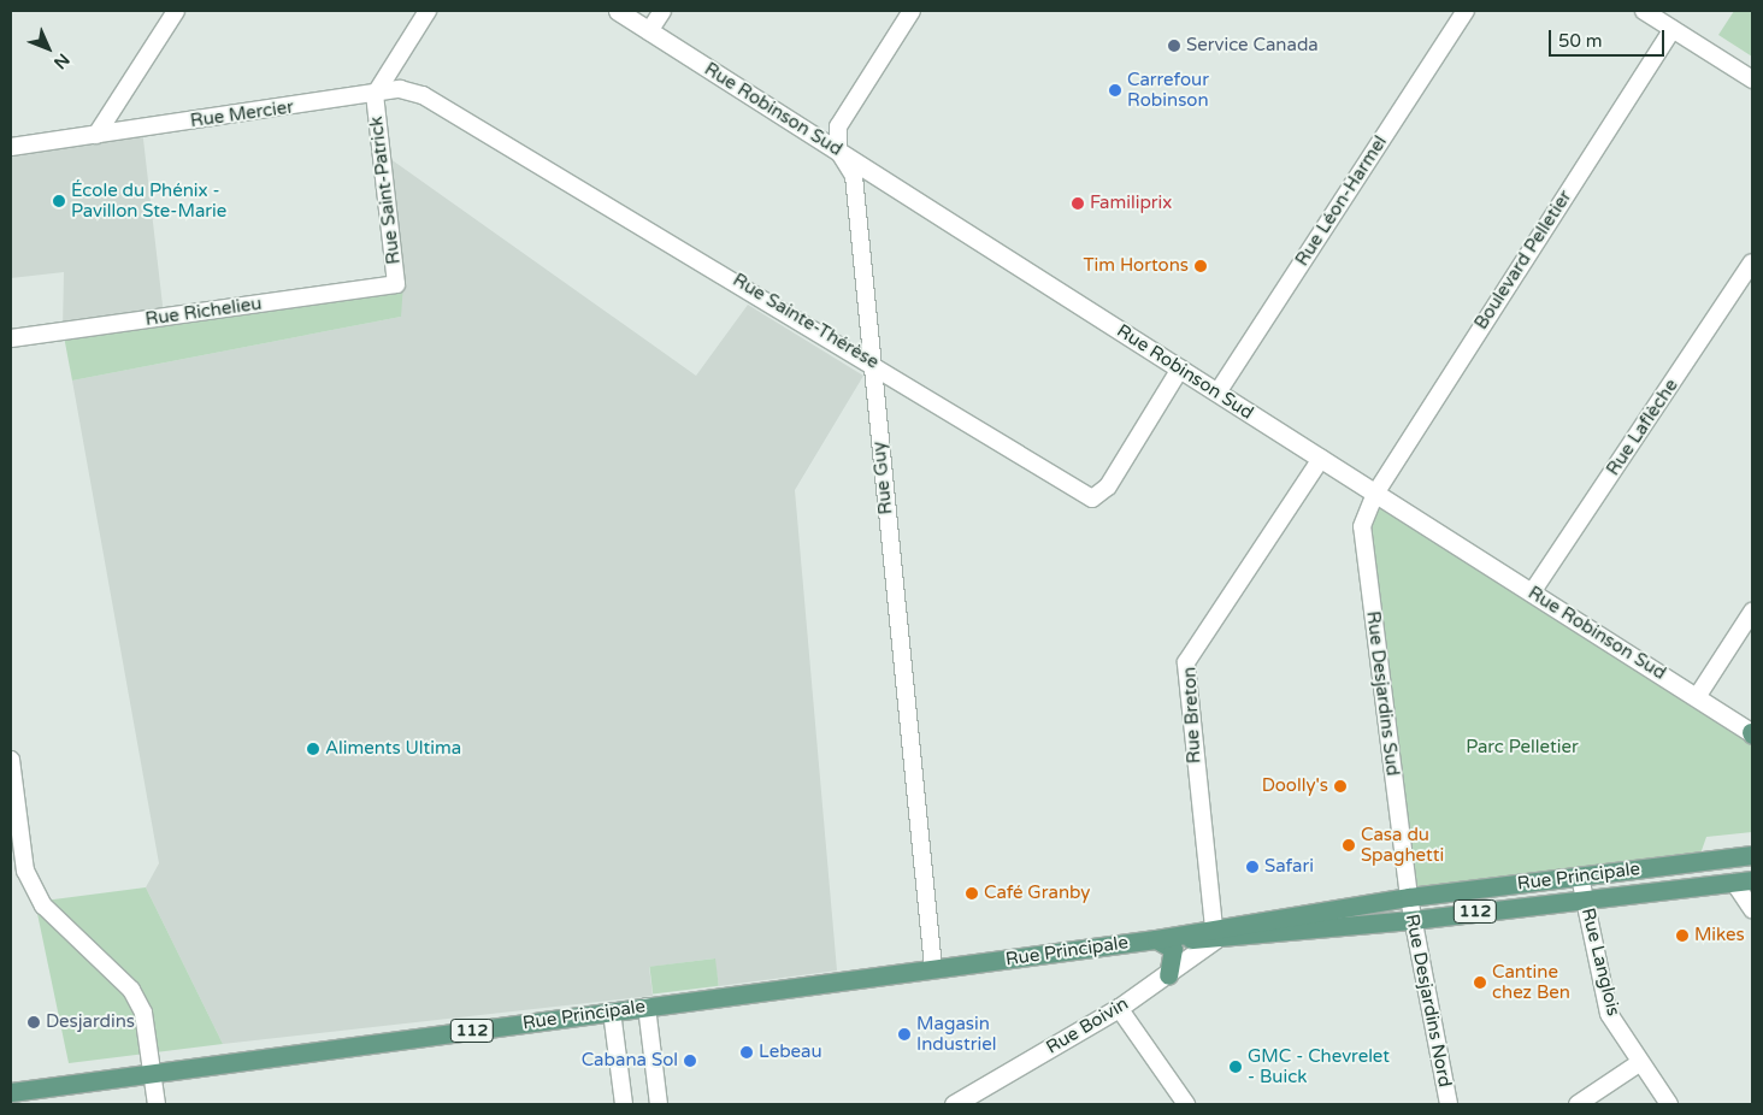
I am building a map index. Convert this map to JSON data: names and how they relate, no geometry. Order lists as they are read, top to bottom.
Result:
{
  "streets": {
    "main road": ["Rue Principale", "112"],
    "street": [
      "Rue Robinson Sud",
      "Rue Mercier",
      "Rue Saint-Patrick",
      "Rue Léon-Harmel",
      "Boulevard Pelletier",
      "Rue Richelieu",
      "Rue Sainte-Thérèse",
      "Rue Laflèche",
      "Rue Guy",
      "Rue Desjardins Sud",
      "Rue Breton",
      "Rue Langlois",
      "Rue Desjardins Nord",
      "Rue Boivin"
    ]
  },
  "crossings": [
    ["Rue Robinson Sud", "Rue Léon-Harmel"],
    ["Rue Robinson Sud", "Boulevard Pelletier"],
    ["Rue Robinson Sud", "Rue Sainte-Thérèse"],
    ["Rue Robinson Sud", "Rue Laflèche"],
    ["Rue Robinson Sud", "Rue Guy"],
    ["Rue Robinson Sud", "Rue Desjardins Sud"],
    ["Rue Robinson Sud", "Rue Breton"],
    ["Rue Mercier", "Rue Saint-Patrick"],
    ["Rue Mercier", "Rue Sainte-Thérèse"],
    ["Rue Saint-Patrick", "Rue Richelieu"],
    ["Rue Saint-Patrick", "Rue Sainte-Thérèse"],
    ["Boulevard Pelletier", "Rue Desjardins Sud"],
    ["Rue Sainte-Thérèse", "Rue Guy"],
    ["Rue Guy", "Rue Principale"],
    ["Rue Desjardins Sud", "Rue Principale"],
    ["Rue Desjardins Sud", "Rue Desjardins Nord"],
    ["Rue Breton", "Rue Principale"],
    ["Rue Breton", "Rue Boivin"],
    ["Rue Principale", "Rue Langlois"],
    ["Rue Principale", "Rue Desjardins Nord"],
    ["Rue Principale", "Rue Boivin"]
  ],
  "parks": ["Parc Pelletier"],
  "places": [
    "Service Canada",
    "Carrefour Robinson",
    "École du Phénix - Pavillon Ste-Marie",
    "Familiprix",
    "Tim Hortons",
    "Aliments Ultima",
    "Doolly's",
    "Casa du Spaghetti",
    "Safari",
    "Café Granby",
    "Mikes",
    "Cantine chez Ben",
    "Desjardins",
    "Magasin Industriel",
    "Lebeau",
    "Cabana Sol",
    "GMC - Chevrelet - Buick"
  ],
  "scale_bar": "50 m",
  "north": "bottom right"
}
